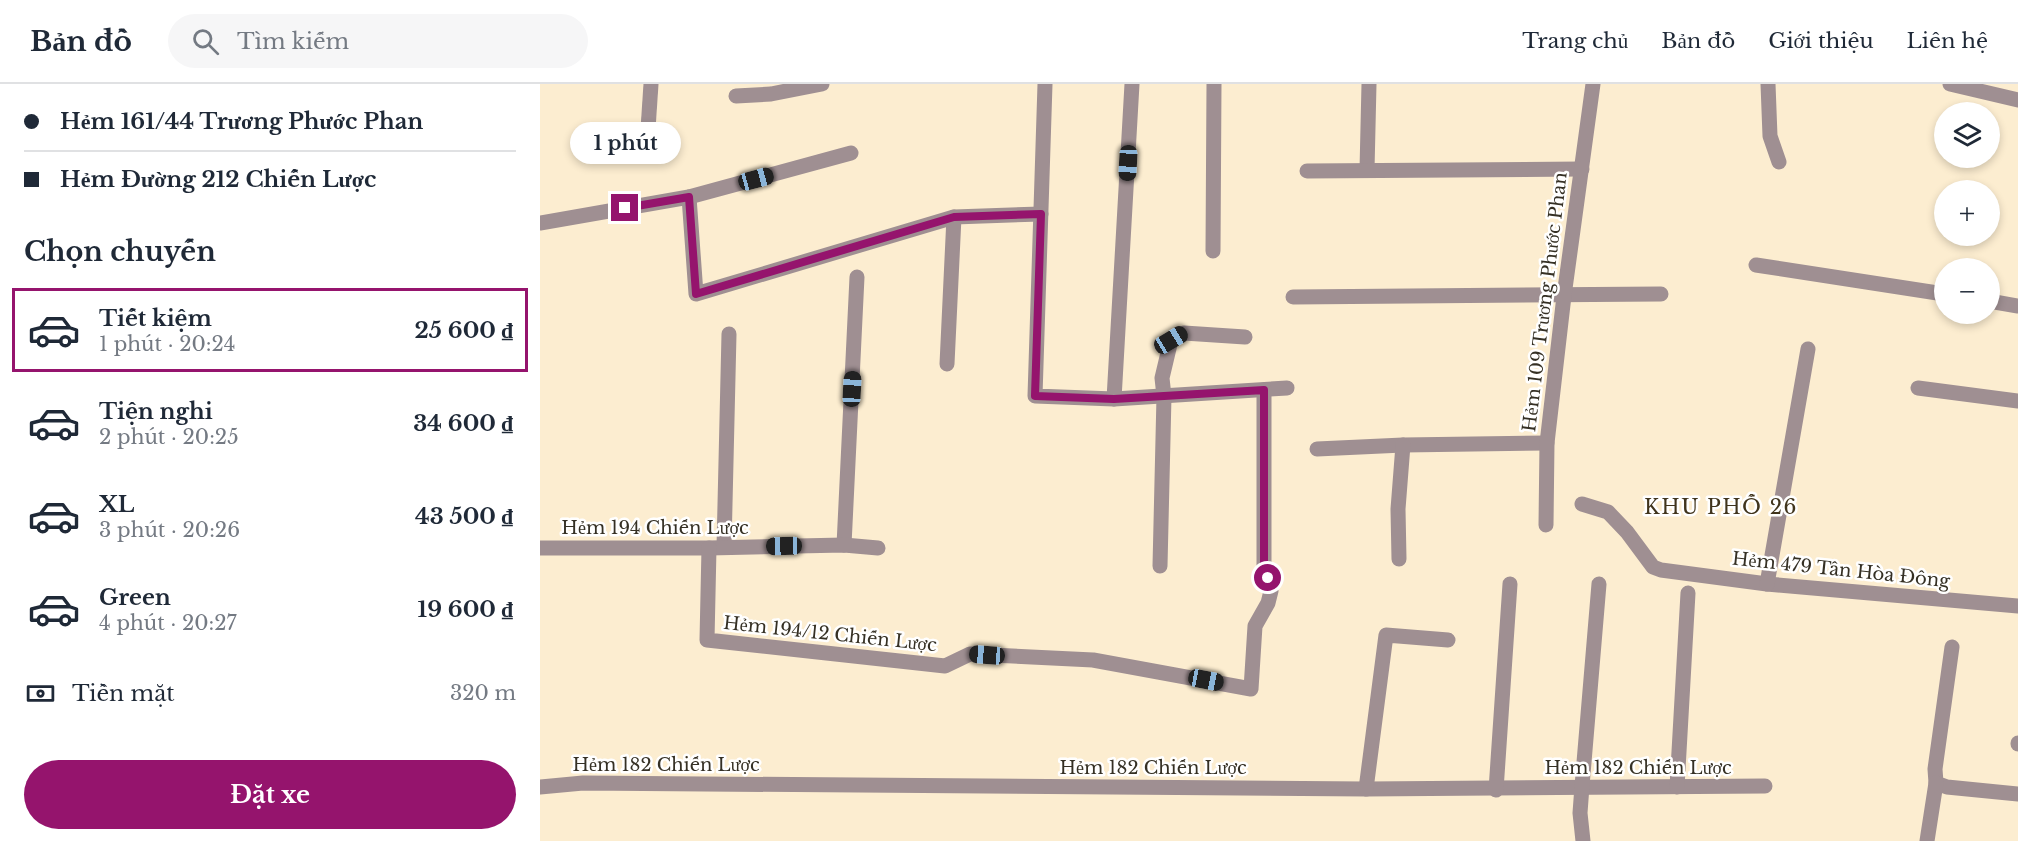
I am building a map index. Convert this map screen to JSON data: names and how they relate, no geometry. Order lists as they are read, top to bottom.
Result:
{
  "streets": {
    "street": [
      "Hẻm 109 Trương Phước Phan",
      "Hẻm 194 Chiến Lược",
      "Hẻm 479 Tân Hòa Đông",
      "Hẻm 194/12 Chiến Lược",
      "Hẻm 182 Chiến Lược"
    ]
  },
  "crossings": [
    ["Hẻm 194 Chiến Lược", "Hẻm 194/12 Chiến Lược"]
  ],
  "districts": ["KHU PHỐ 26"],
  "page": {
    "header": "Bản đồ",
    "search": "Tìm kiếm",
    "nav": [
      "Trang chủ",
      "Bản đồ",
      "Giới thiệu",
      "Liên hệ"
    ],
    "banner": ["Hẻm 161/44 Trương Phước Phan", "Hẻm Đường 212 Chiến Lược"],
    "map_buttons": ["+", "−"],
    "bubble": "1 phút",
    "heading": "Chọn chuyến",
    "list": [
      {
        "name": "Tiết kiệm",
        "note": "1 phút · 20:24",
        "value": "25 600 ₫"
      },
      {
        "name": "Tiện nghi",
        "note": "2 phút · 20:25",
        "value": "34 600 ₫"
      },
      {
        "name": "XL",
        "note": "3 phút · 20:26",
        "value": "43 500 ₫"
      },
      {
        "name": "Green",
        "note": "4 phút · 20:27",
        "value": "19 600 ₫"
      }
    ],
    "pay": ["Tiền mặt", "320 m"],
    "buttons": "Đặt xe"
  }
}
